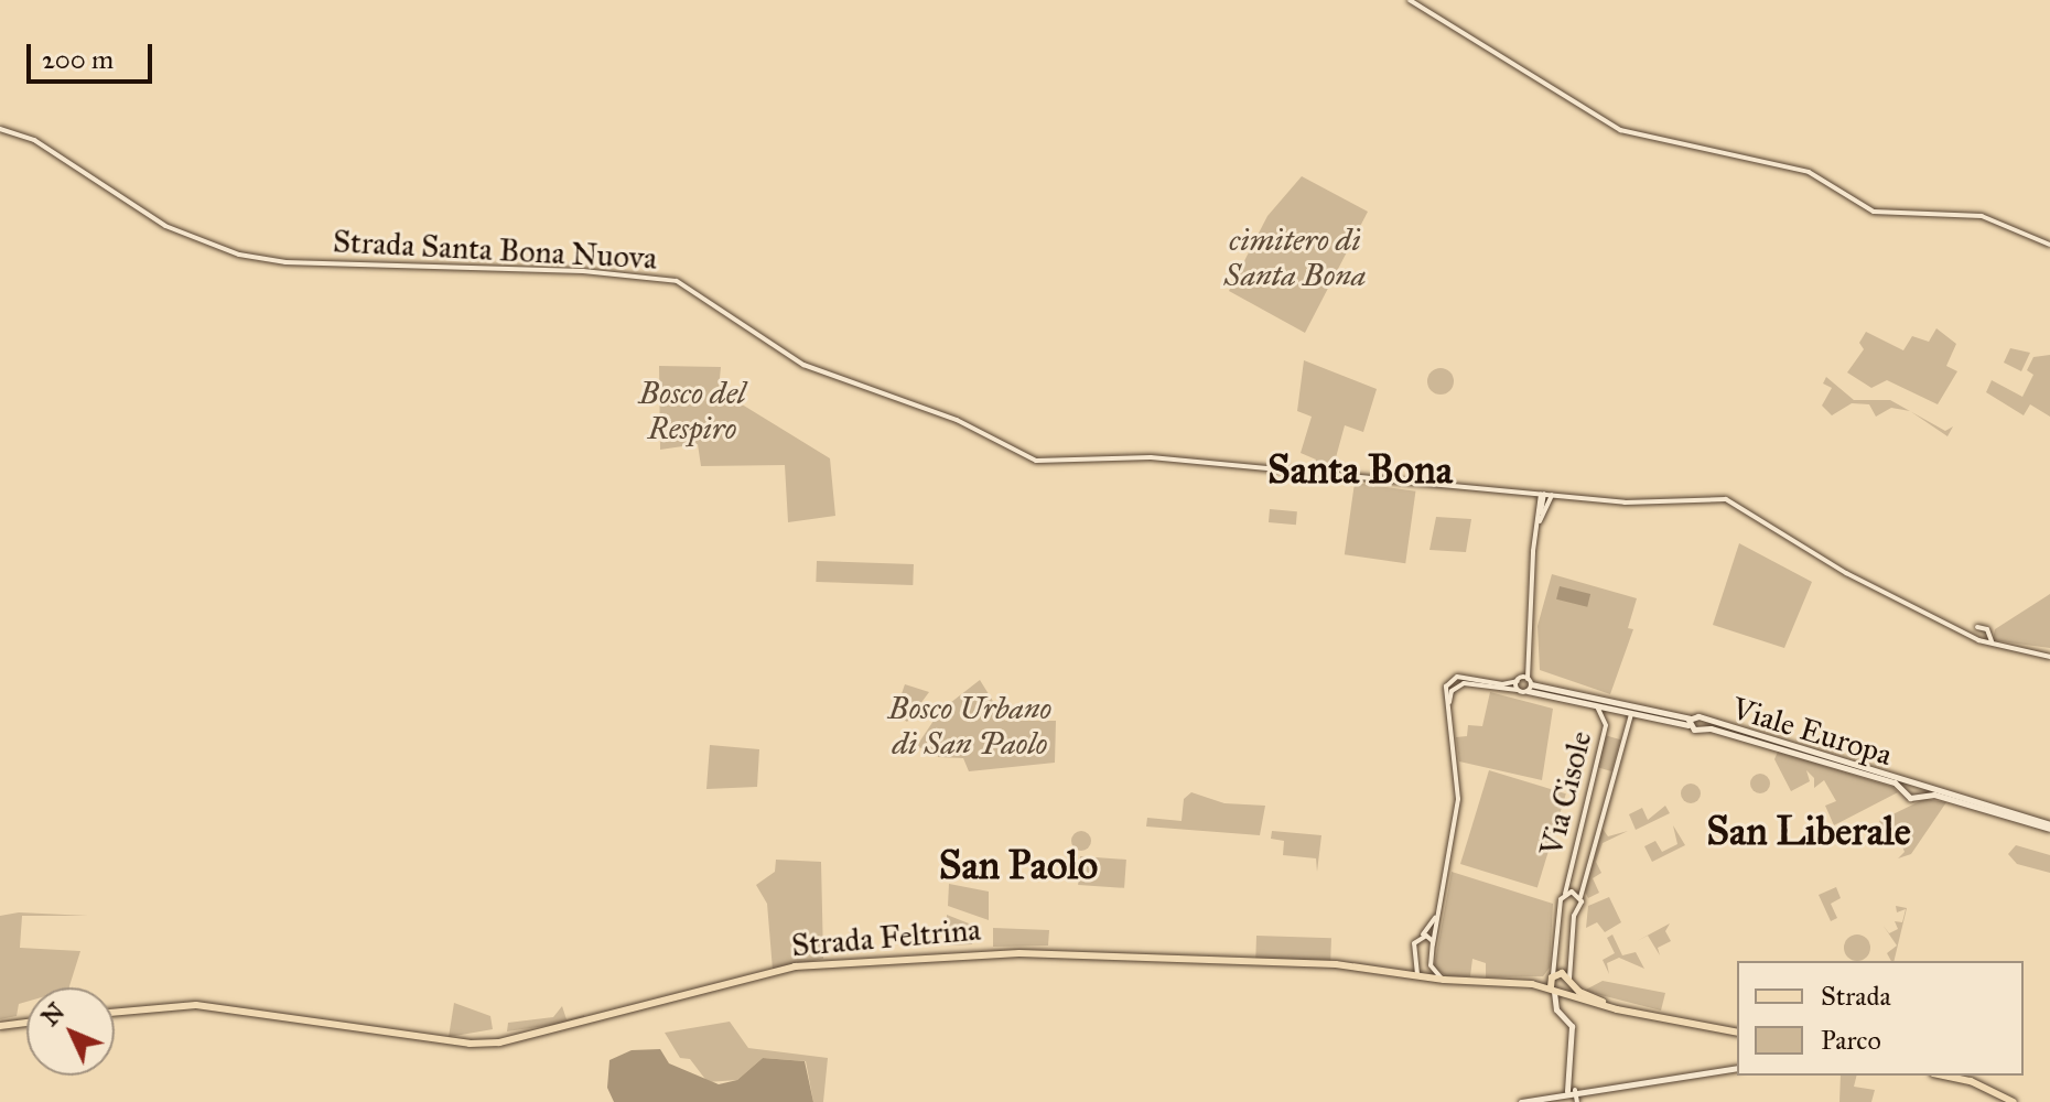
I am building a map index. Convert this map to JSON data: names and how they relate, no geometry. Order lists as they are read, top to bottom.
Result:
{
  "streets": {
    "main road": ["Viale Europa", "Via Cisole", "Strada Feltrina"],
    "street": ["Strada Santa Bona Nuova"]
  },
  "crossings": [
    ["Viale Europa", "Via Cisole"],
    ["Via Cisole", "Strada Feltrina"]
  ],
  "districts": ["Santa Bona", "San Liberale", "San Paolo"],
  "parks": ["cimitero di Santa Bona", "Bosco del Respiro", "Bosco Urbano di San Paolo"],
  "legend": ["Strada", "Parco"],
  "scale_bar": "200 m",
  "north": "top left"
}
